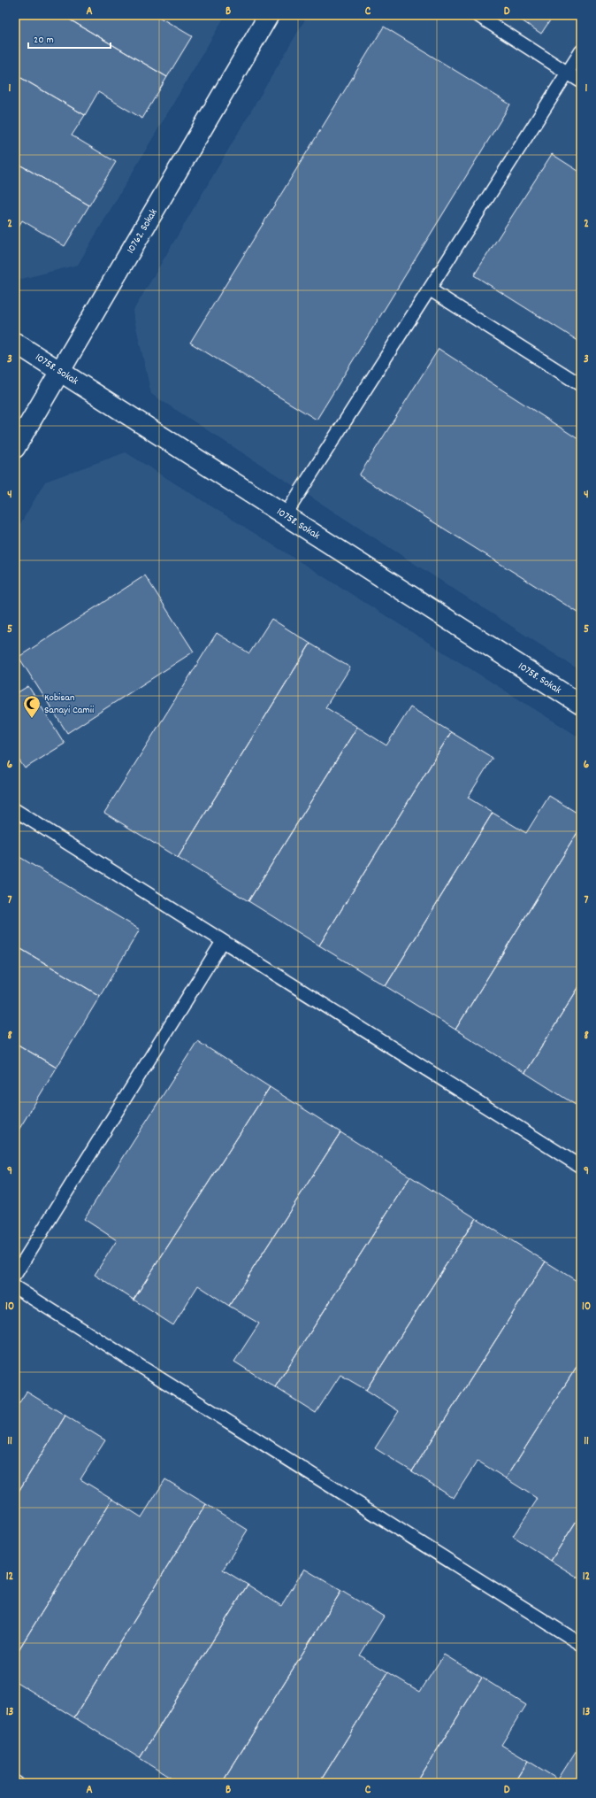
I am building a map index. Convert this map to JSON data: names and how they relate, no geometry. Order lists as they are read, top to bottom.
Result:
{
  "streets": {
    "street": ["10762. Sokak", "10758. Sokak"]
  },
  "crossings": [
    ["10762. Sokak", "10758. Sokak"]
  ],
  "places": {
    "mosque": ["Kobisan Sanayi Camii"]
  },
  "scale_bar": "20 m",
  "grid": {
    "columns": [
      "A",
      "B",
      "C",
      "D"
    ],
    "rows": [
      "1",
      "2",
      "3",
      "4",
      "5",
      "6",
      "7",
      "8",
      "9",
      "10",
      "11",
      "12",
      "13"
    ]
  }
}
